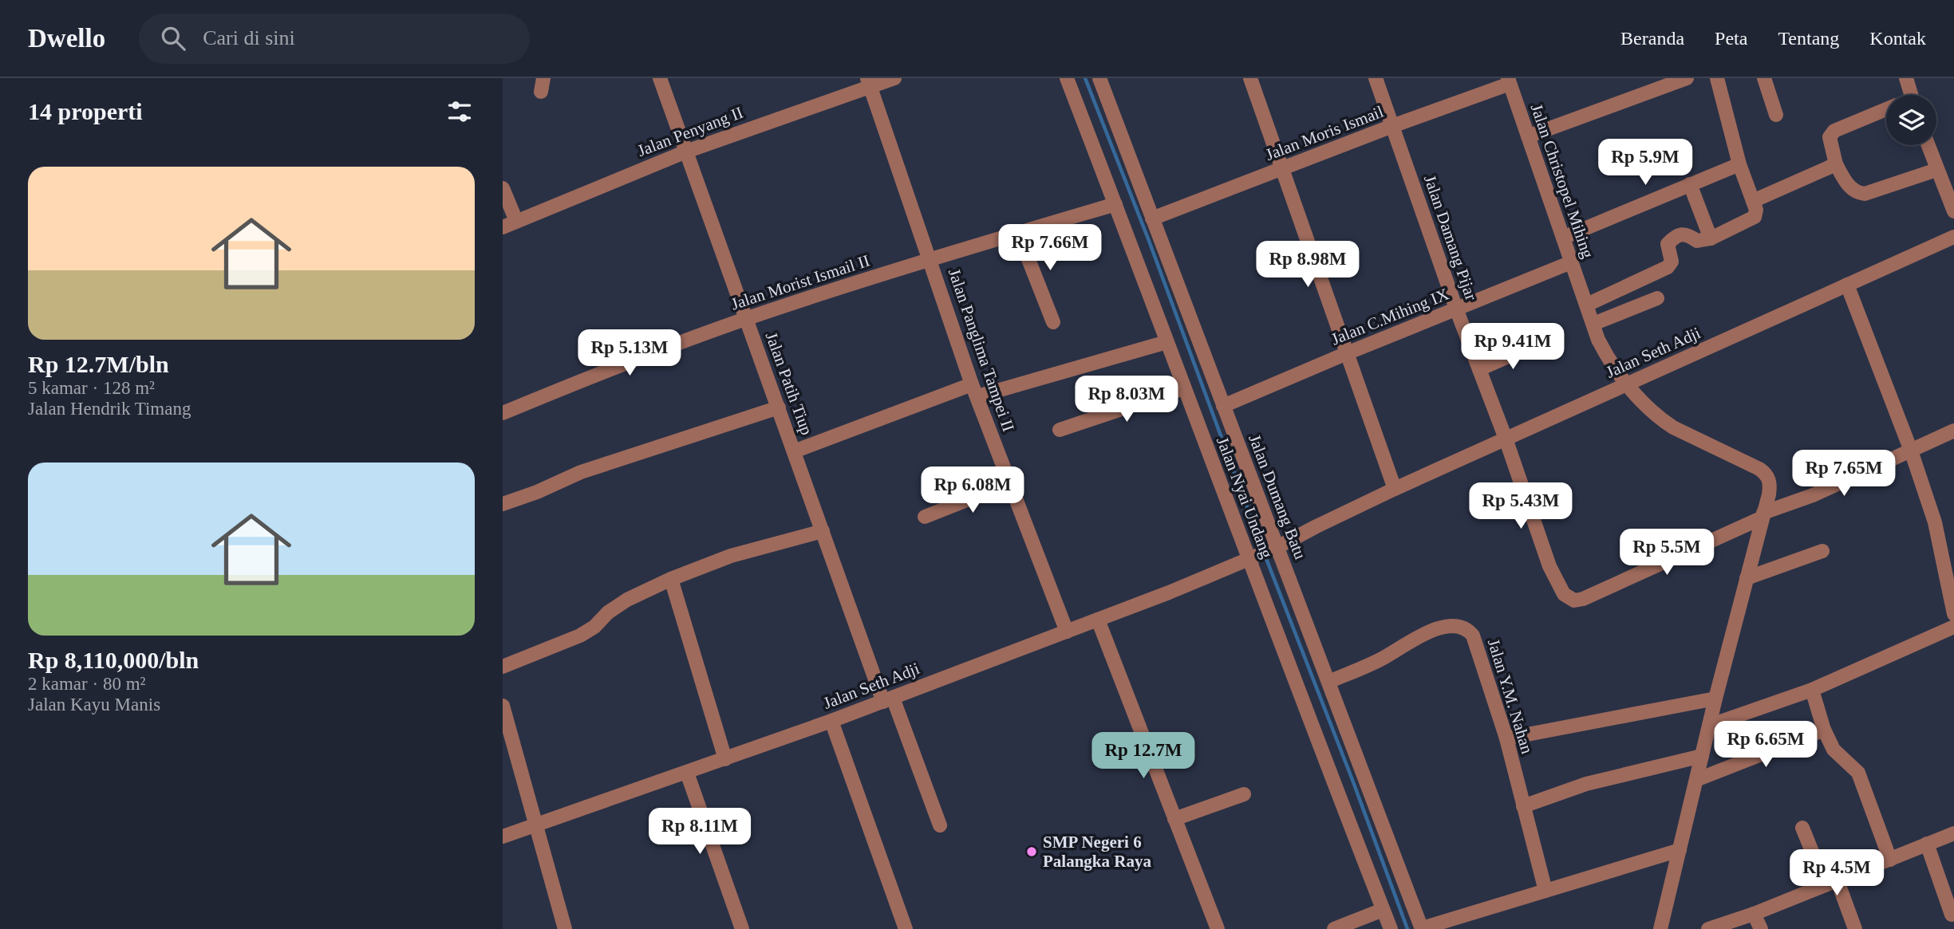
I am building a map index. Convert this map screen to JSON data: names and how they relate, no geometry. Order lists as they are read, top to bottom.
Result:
{
  "streets": {
    "street": [
      "Jalan Penyang II",
      "Jalan Moris Ismail",
      "Jalan Christopel Mihing",
      "Jalan Damang Pijar",
      "Jalan Morist Ismail II",
      "Jalan C.Mihing IX",
      "Jalan Panglima Tampei II",
      "Jalan Seth Adji",
      "Jalan Patih Tiup",
      "Jalan Dumang Batu",
      "Jalan Nyai Undang",
      "Jalan Y.M. Nahan"
    ]
  },
  "crossings": [
    ["Jalan Penyang II", "Jalan Panglima Tampei II"],
    ["Jalan Penyang II", "Jalan Patih Tiup"],
    ["Jalan Moris Ismail", "Jalan Christopel Mihing"],
    ["Jalan Moris Ismail", "Jalan Damang Pijar"],
    ["Jalan Moris Ismail", "Jalan Dumang Batu"],
    ["Jalan Christopel Mihing", "Jalan Damang Pijar"],
    ["Jalan Christopel Mihing", "Jalan C.Mihing IX"],
    ["Jalan Christopel Mihing", "Jalan Seth Adji"],
    ["Jalan Damang Pijar", "Jalan C.Mihing IX"],
    ["Jalan Damang Pijar", "Jalan Seth Adji"],
    ["Jalan Morist Ismail II", "Jalan Panglima Tampei II"],
    ["Jalan Morist Ismail II", "Jalan Patih Tiup"],
    ["Jalan Morist Ismail II", "Jalan Nyai Undang"],
    ["Jalan C.Mihing IX", "Jalan Dumang Batu"],
    ["Jalan Panglima Tampei II", "Jalan Seth Adji"],
    ["Jalan Seth Adji", "Jalan Patih Tiup"],
    ["Jalan Seth Adji", "Jalan Dumang Batu"],
    ["Jalan Seth Adji", "Jalan Nyai Undang"],
    ["Jalan Dumang Batu", "Jalan Y.M. Nahan"]
  ],
  "places": ["SMP Negeri 6 Palangka Raya"],
  "page": {
    "header": "Dwello",
    "search": "Cari di sini",
    "nav": [
      "Beranda",
      "Peta",
      "Tentang",
      "Kontak"
    ],
    "heading": "14 properti",
    "price": [
      "Rp 5.9M",
      "Rp 7.66M",
      "Rp 8.98M",
      "Rp 9.41M",
      "Rp 5.13M",
      "Rp 8.03M",
      "Rp 7.65M",
      "Rp 6.08M",
      "Rp 5.43M",
      "Rp 5.5M",
      "Rp 6.65M",
      "Rp 12.7M",
      "Rp 8.11M",
      "Rp 4.5M"
    ],
    "list": [
      {
        "name": "Rp 12.7M/bln",
        "note": "5 kamar · 128 m² · Jalan Hendrik Timang"
      },
      {
        "name": "Rp 8,110,000/bln",
        "note": "2 kamar · 80 m² · Jalan Kayu Manis"
      }
    ]
  }
}
